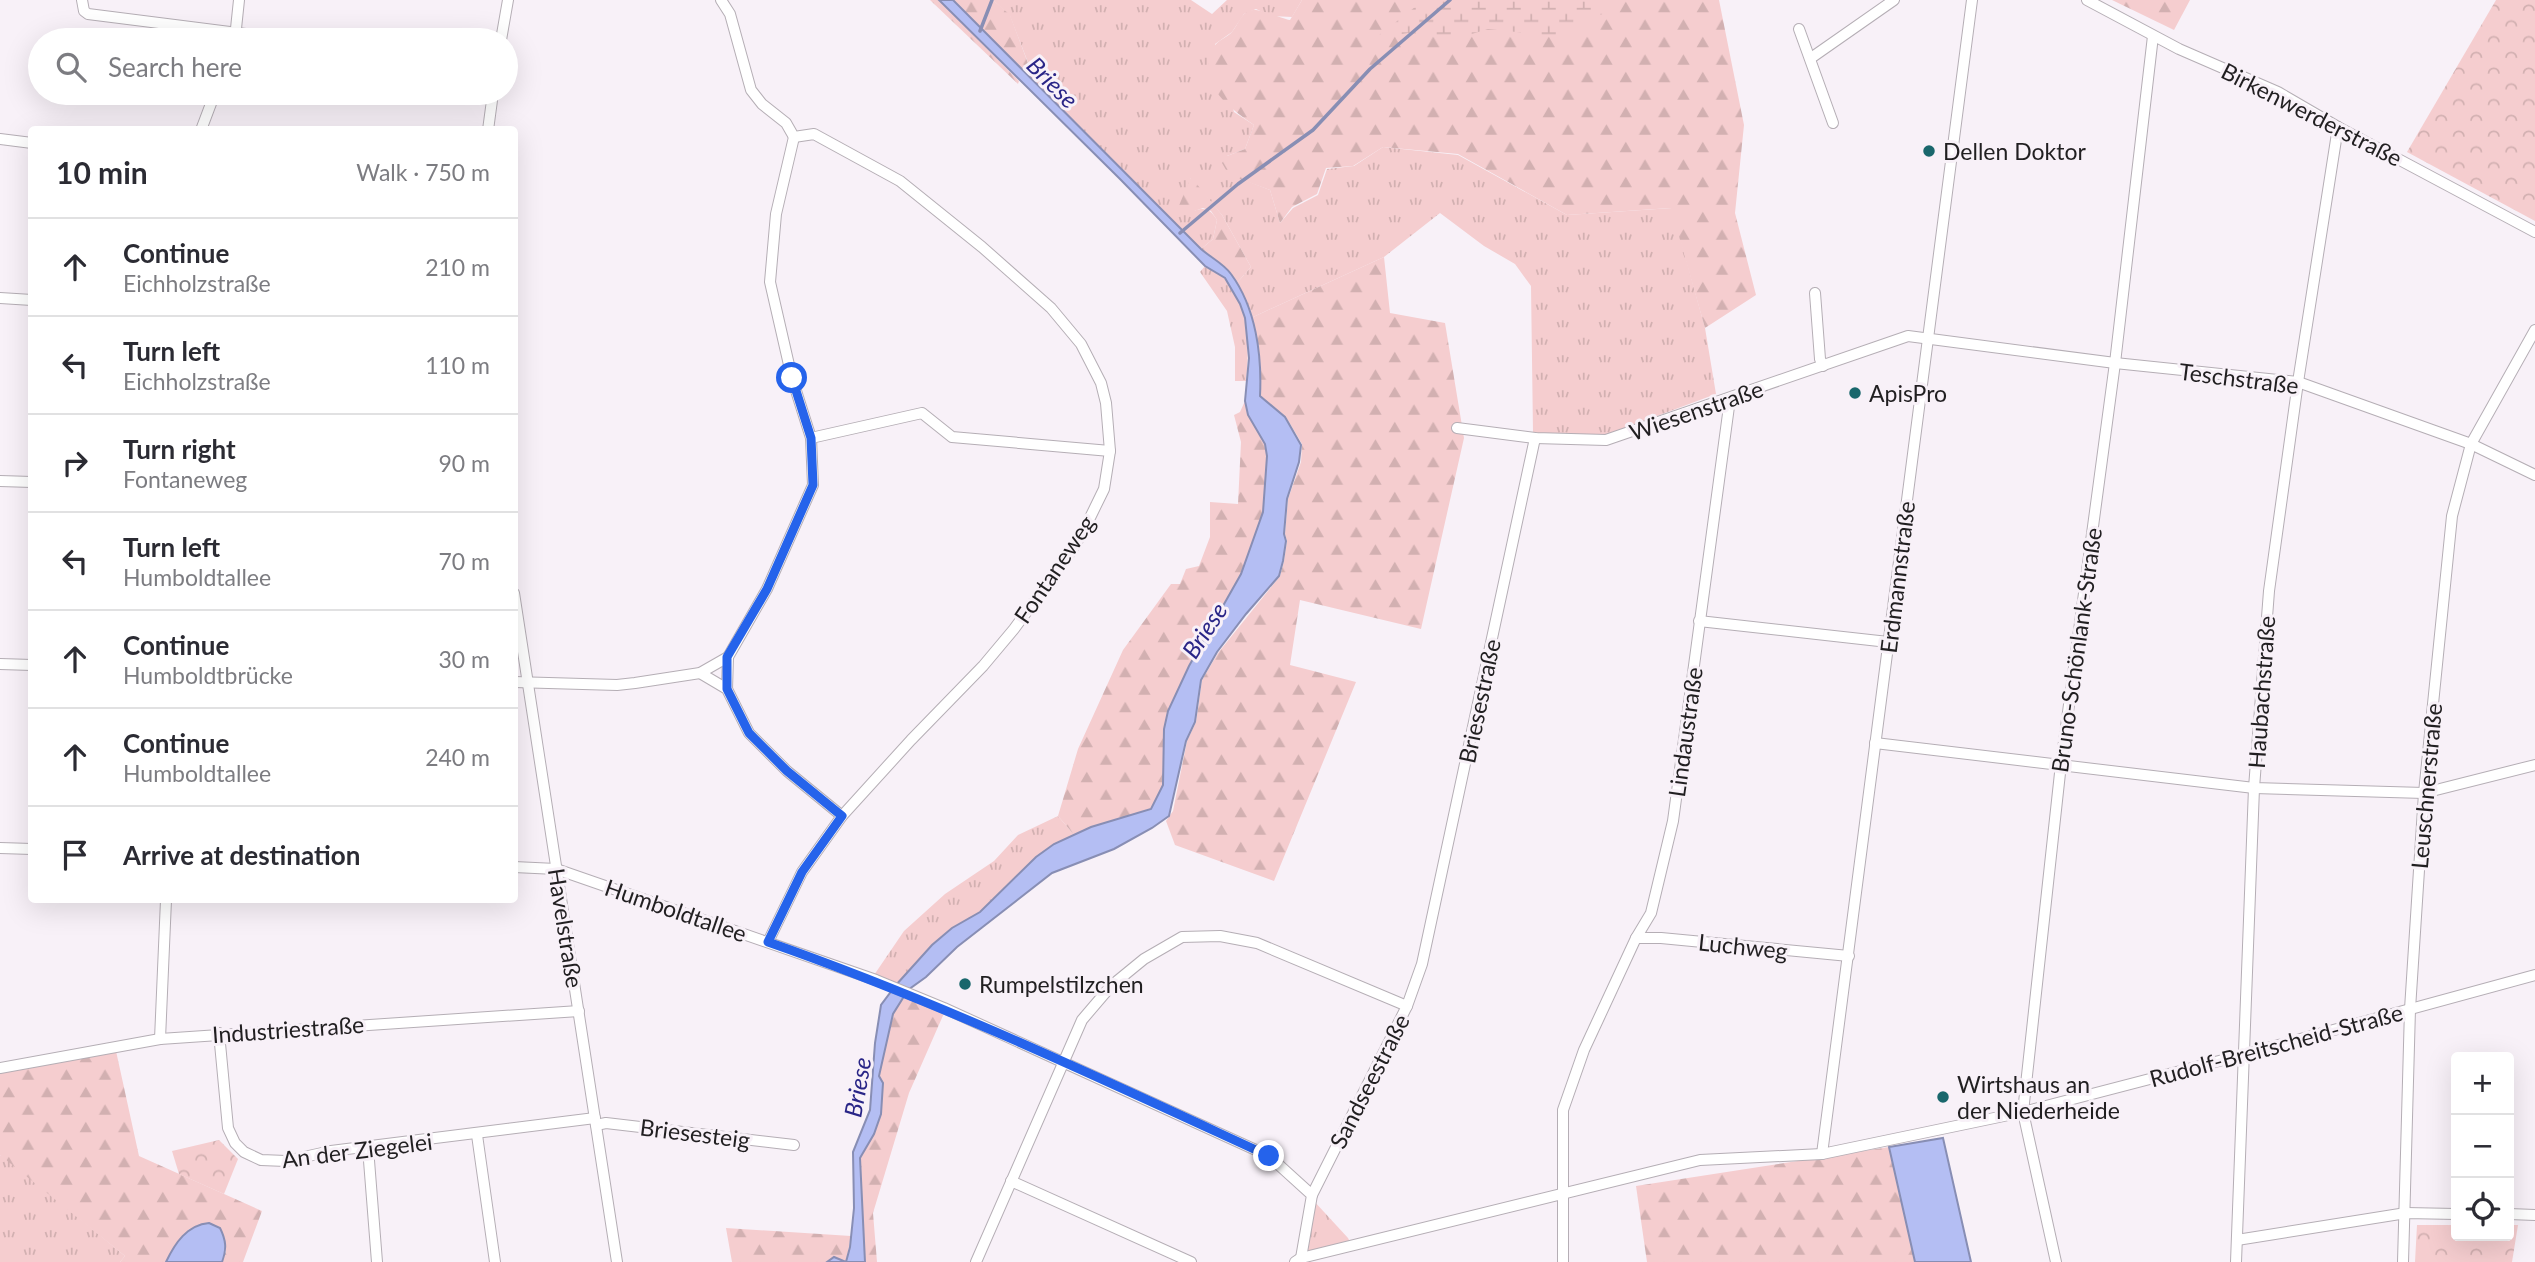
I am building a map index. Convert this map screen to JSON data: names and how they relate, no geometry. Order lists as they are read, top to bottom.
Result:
{
  "streets": {
    "street": [
      "Birkenwerderstraße",
      "Teschstraße",
      "Wiesenstraße",
      "Fontaneweg",
      "Erdmannstraße",
      "Bruno-Schönlank-Straße",
      "Haubachstraße",
      "Briesestraße",
      "Lindaustraße",
      "Leuschnerstraße",
      "Humboldtallee",
      "Havelstraße",
      "Luchweg",
      "Industriestraße",
      "Rudolf-Breitscheid-Straße",
      "Sandseestraße",
      "Briesesteig",
      "An der Ziegelei"
    ]
  },
  "crossings": [
    ["Birkenwerderstraße", "Bruno-Schönlank-Straße"],
    ["Birkenwerderstraße", "Haubachstraße"],
    ["Teschstraße", "Wiesenstraße"],
    ["Teschstraße", "Erdmannstraße"],
    ["Teschstraße", "Bruno-Schönlank-Straße"],
    ["Teschstraße", "Haubachstraße"],
    ["Teschstraße", "Leuschnerstraße"],
    ["Wiesenstraße", "Erdmannstraße"],
    ["Wiesenstraße", "Briesestraße"],
    ["Wiesenstraße", "Lindaustraße"],
    ["Fontaneweg", "Humboldtallee"],
    ["Erdmannstraße", "Luchweg"],
    ["Erdmannstraße", "Rudolf-Breitscheid-Straße"],
    ["Bruno-Schönlank-Straße", "Rudolf-Breitscheid-Straße"],
    ["Haubachstraße", "Rudolf-Breitscheid-Straße"],
    ["Briesestraße", "Sandseestraße"],
    ["Lindaustraße", "Luchweg"],
    ["Lindaustraße", "Rudolf-Breitscheid-Straße"],
    ["Leuschnerstraße", "Rudolf-Breitscheid-Straße"],
    ["Humboldtallee", "Havelstraße"],
    ["Havelstraße", "Industriestraße"],
    ["Havelstraße", "Briesesteig"],
    ["Havelstraße", "An der Ziegelei"],
    ["Industriestraße", "An der Ziegelei"],
    ["Briesesteig", "An der Ziegelei"]
  ],
  "water": ["Briese"],
  "places": [
    "Dellen Doktor",
    "ApisPro",
    "Rumpelstilzchen",
    "Wirtshaus an der Niederheide"
  ],
  "page": {
    "search": "Search here",
    "heading": ["10 min", "Walk · 750 m"],
    "list": [
      ["Continue", "Eichholzstraße", "210 m"],
      ["Turn left", "Eichholzstraße", "110 m"],
      ["Turn right", "Fontaneweg", "90 m"],
      ["Turn left", "Humboldtallee", "70 m"],
      ["Continue", "Humboldtbrücke", "30 m"],
      ["Continue", "Humboldtallee", "240 m"],
      "Arrive at destination"
    ],
    "map_buttons": ["+", "−"]
  }
}
